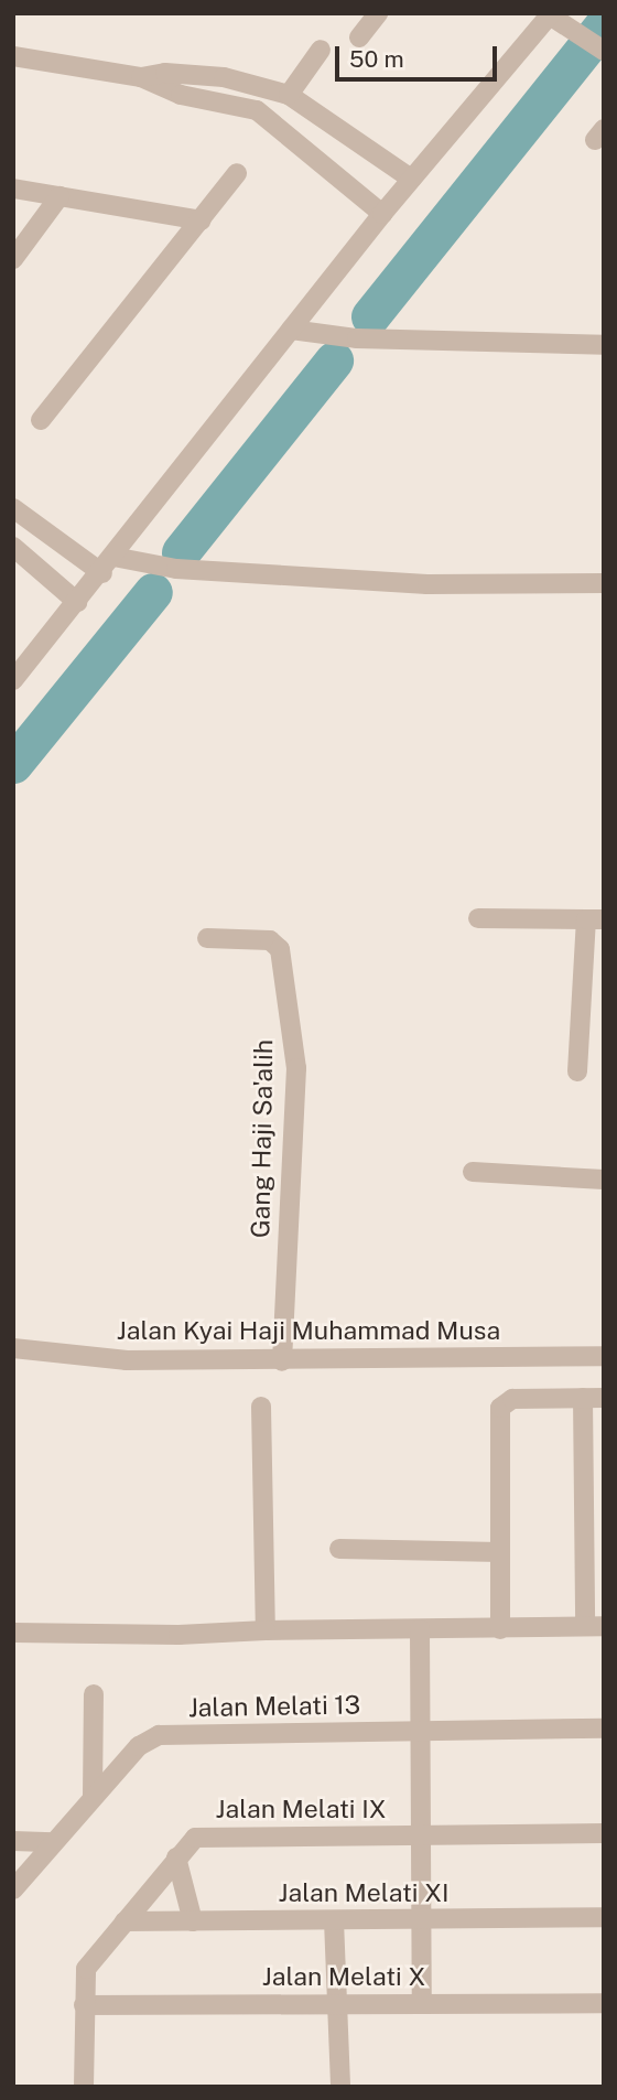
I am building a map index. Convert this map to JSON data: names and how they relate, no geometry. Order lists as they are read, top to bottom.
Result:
{
  "streets": {
    "street": [
      "Gang Haji Sa'alih",
      "Jalan Kyai Haji Muhammad Musa",
      "Jalan Melati 13",
      "Jalan Melati IX",
      "Jalan Melati XI",
      "Jalan Melati X"
    ]
  },
  "crossings": [
    ["Gang Haji Sa'alih", "Jalan Kyai Haji Muhammad Musa"],
    ["Jalan Melati IX", "Jalan Melati XI"],
    ["Jalan Melati IX", "Jalan Melati X"]
  ],
  "scale_bar": "50 m"
}
